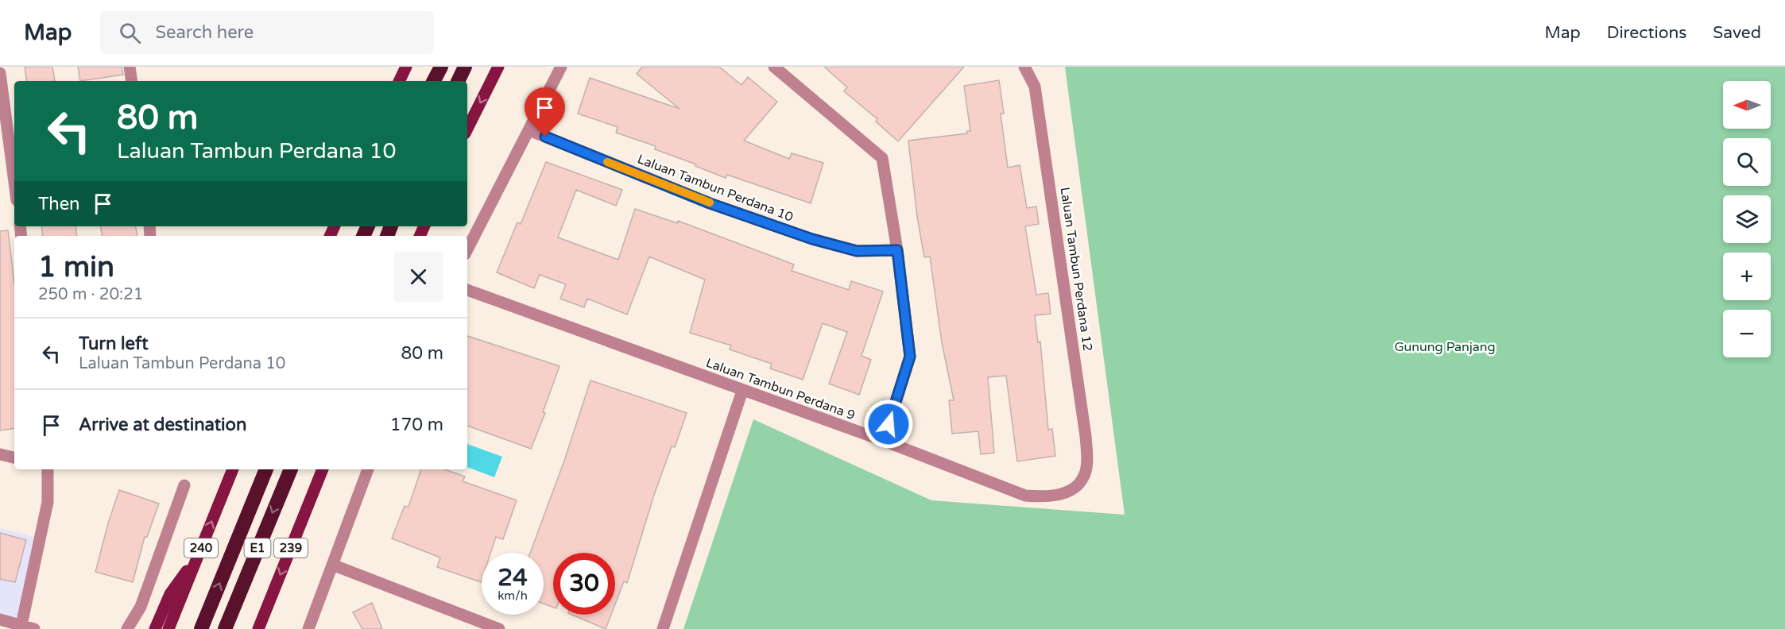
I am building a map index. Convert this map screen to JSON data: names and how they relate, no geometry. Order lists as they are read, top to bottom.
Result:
{
  "streets": {
    "highway": ["E1"],
    "main road": ["240", "239"],
    "street": ["Laluan Tambun Perdana 10", "Laluan Tambun Perdana 12", "Laluan Tambun Perdana 9"]
  },
  "crossings": [
    ["Laluan Tambun Perdana 12", "Laluan Tambun Perdana 9"]
  ],
  "parks": ["Gunung Panjang"],
  "north": "left",
  "page": {
    "header": "Map",
    "search": "Search here",
    "nav": ["Map", "Directions", "Saved"],
    "map_buttons": ["+", "−"],
    "turn": ["80 m", "Laluan Tambun Perdana 10"],
    "then": "Then",
    "heading": ["1 min", "250 m · 20:21"],
    "list": [
      {
        "name": "Turn left",
        "note": "Laluan Tambun Perdana 10",
        "value": "80 m"
      },
      {
        "name": "Arrive at destination",
        "value": "170 m"
      }
    ],
    "speed": "24 km/h",
    "limit": "30"
  }
}
